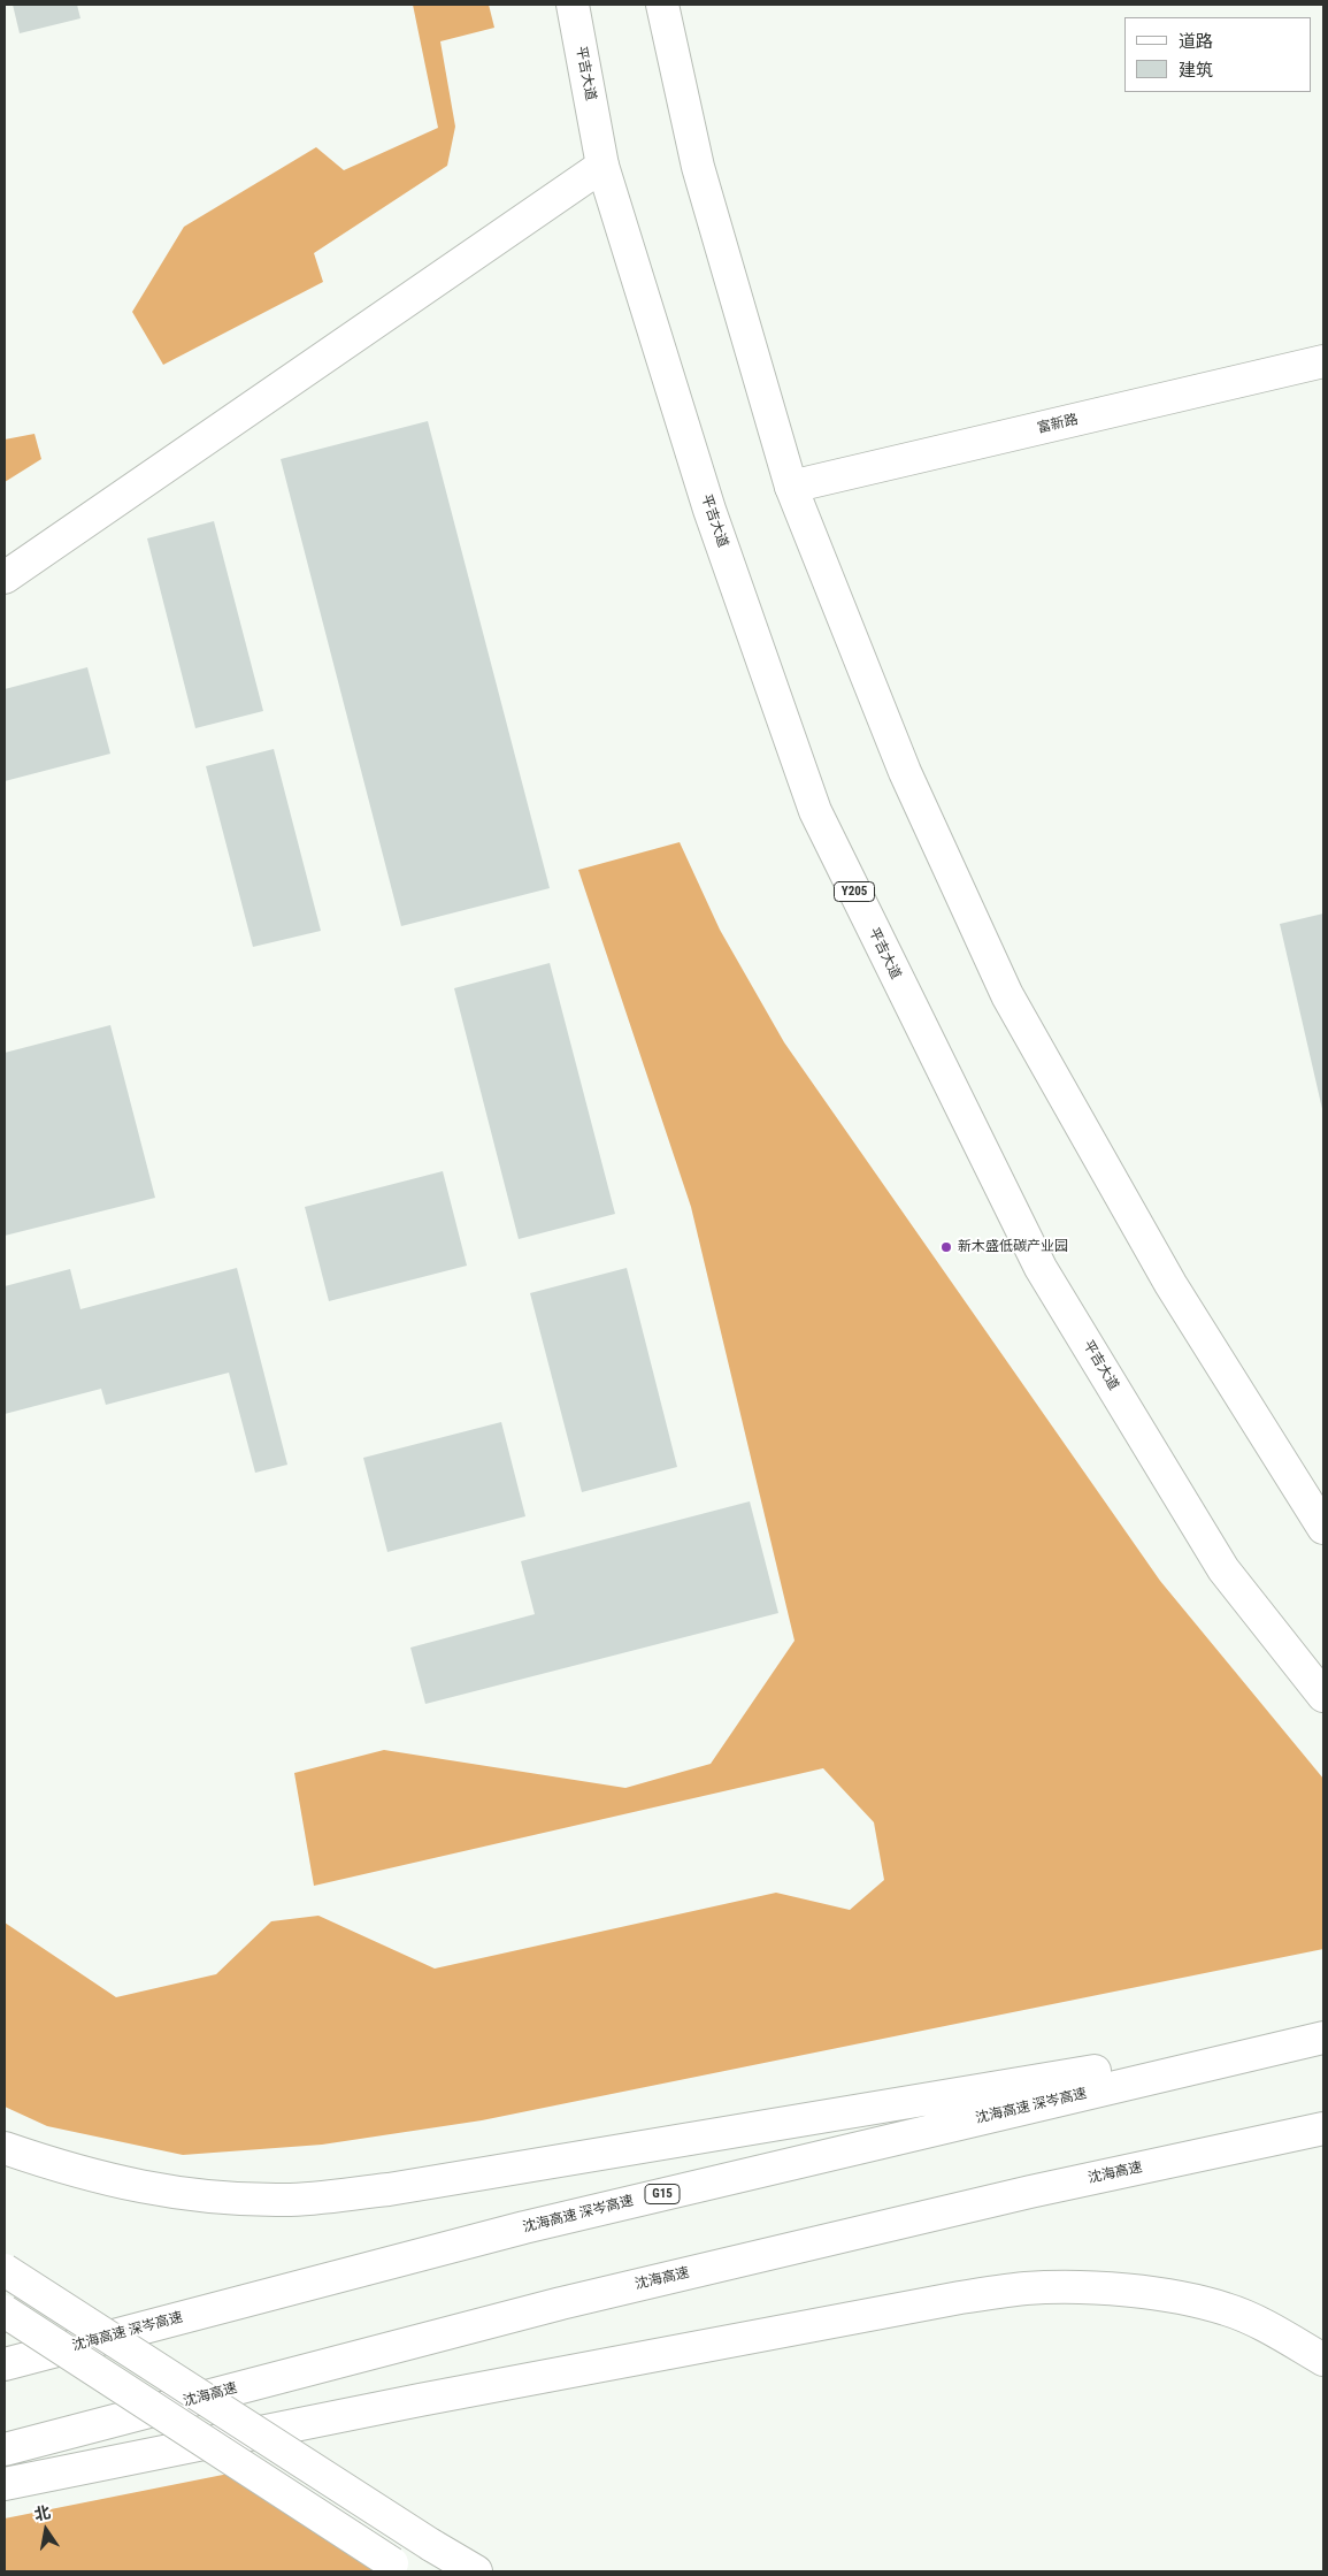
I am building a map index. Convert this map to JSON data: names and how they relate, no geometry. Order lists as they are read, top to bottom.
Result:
{
  "streets": {
    "main road": [
      "平吉大道",
      "富新路",
      "Y205",
      "沈海高速 深岑高速",
      "沈海高速",
      "G15"
    ]
  },
  "places": ["新木盛低碳产业园"],
  "legend": ["道路", "建筑"],
  "north": "top"
}
